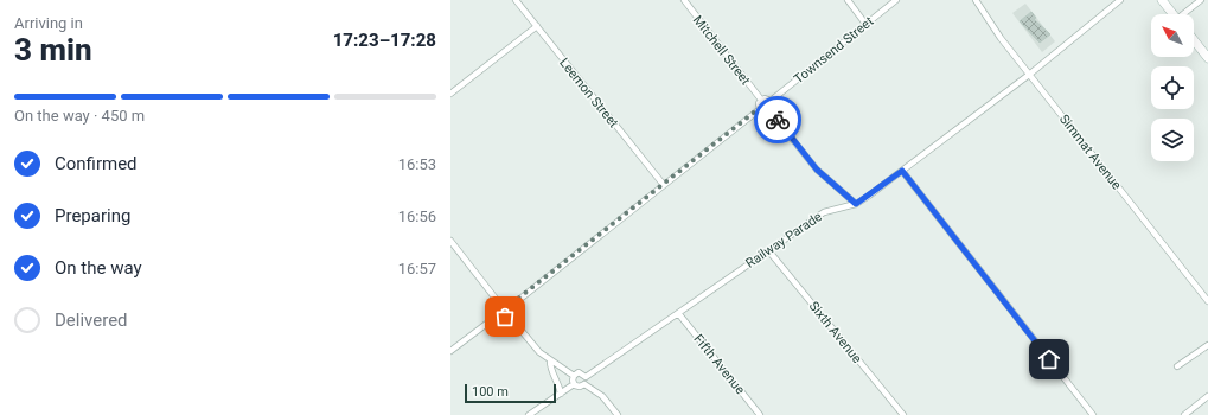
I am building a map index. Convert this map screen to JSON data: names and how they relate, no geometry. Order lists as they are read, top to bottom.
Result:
{
  "streets": {
    "street": [
      "Mitchell Street",
      "Townsend Street",
      "Leemon Street",
      "Simmat Avenue",
      "Railway Parade",
      "Sixth Avenue",
      "Fifth Avenue"
    ]
  },
  "crossings": [
    ["Mitchell Street", "Townsend Street"],
    ["Simmat Avenue", "Railway Parade"],
    ["Railway Parade", "Sixth Avenue"],
    ["Railway Parade", "Fifth Avenue"]
  ],
  "scale_bar": "100 m",
  "north": "top left",
  "page": {
    "heading": ["3 min", "Arriving in", "17:23–17:28"],
    "bar": "On the way · 450 m",
    "list": [
      ["Confirmed", "16:53"],
      ["Preparing", "16:56"],
      ["On the way", "16:57"],
      "Delivered"
    ],
    "scale": "100 m"
  }
}
